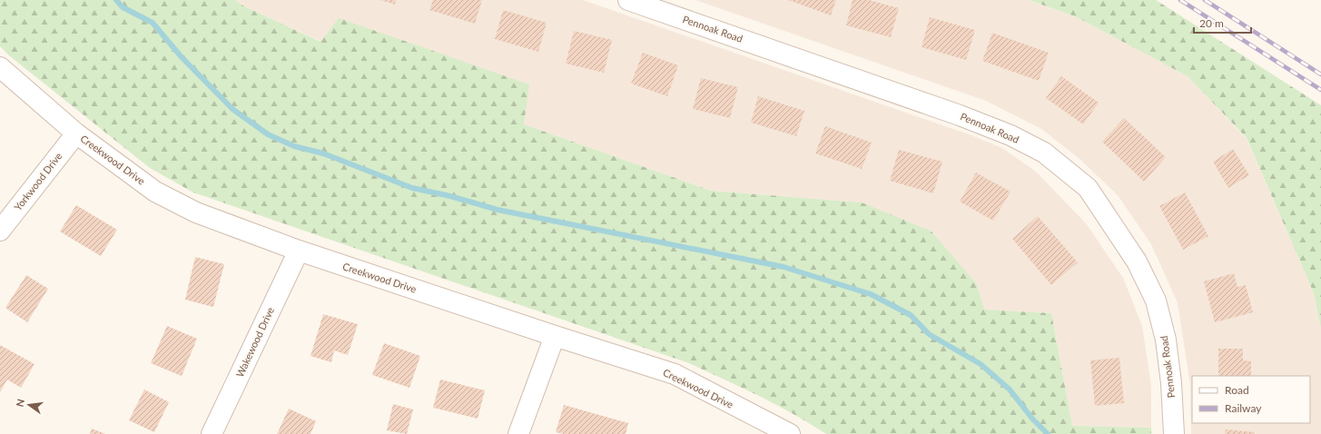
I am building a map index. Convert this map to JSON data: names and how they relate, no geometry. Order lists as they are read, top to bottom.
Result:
{
  "streets": {
    "street": [
      "Pennoak Road",
      "Creekwood Drive",
      "Yorkwood Drive",
      "Wakewood Drive"
    ]
  },
  "crossings": [
    ["Creekwood Drive", "Yorkwood Drive"],
    ["Creekwood Drive", "Wakewood Drive"]
  ],
  "legend": ["Road", "Railway"],
  "scale_bar": "20 m",
  "north": "left"
}
